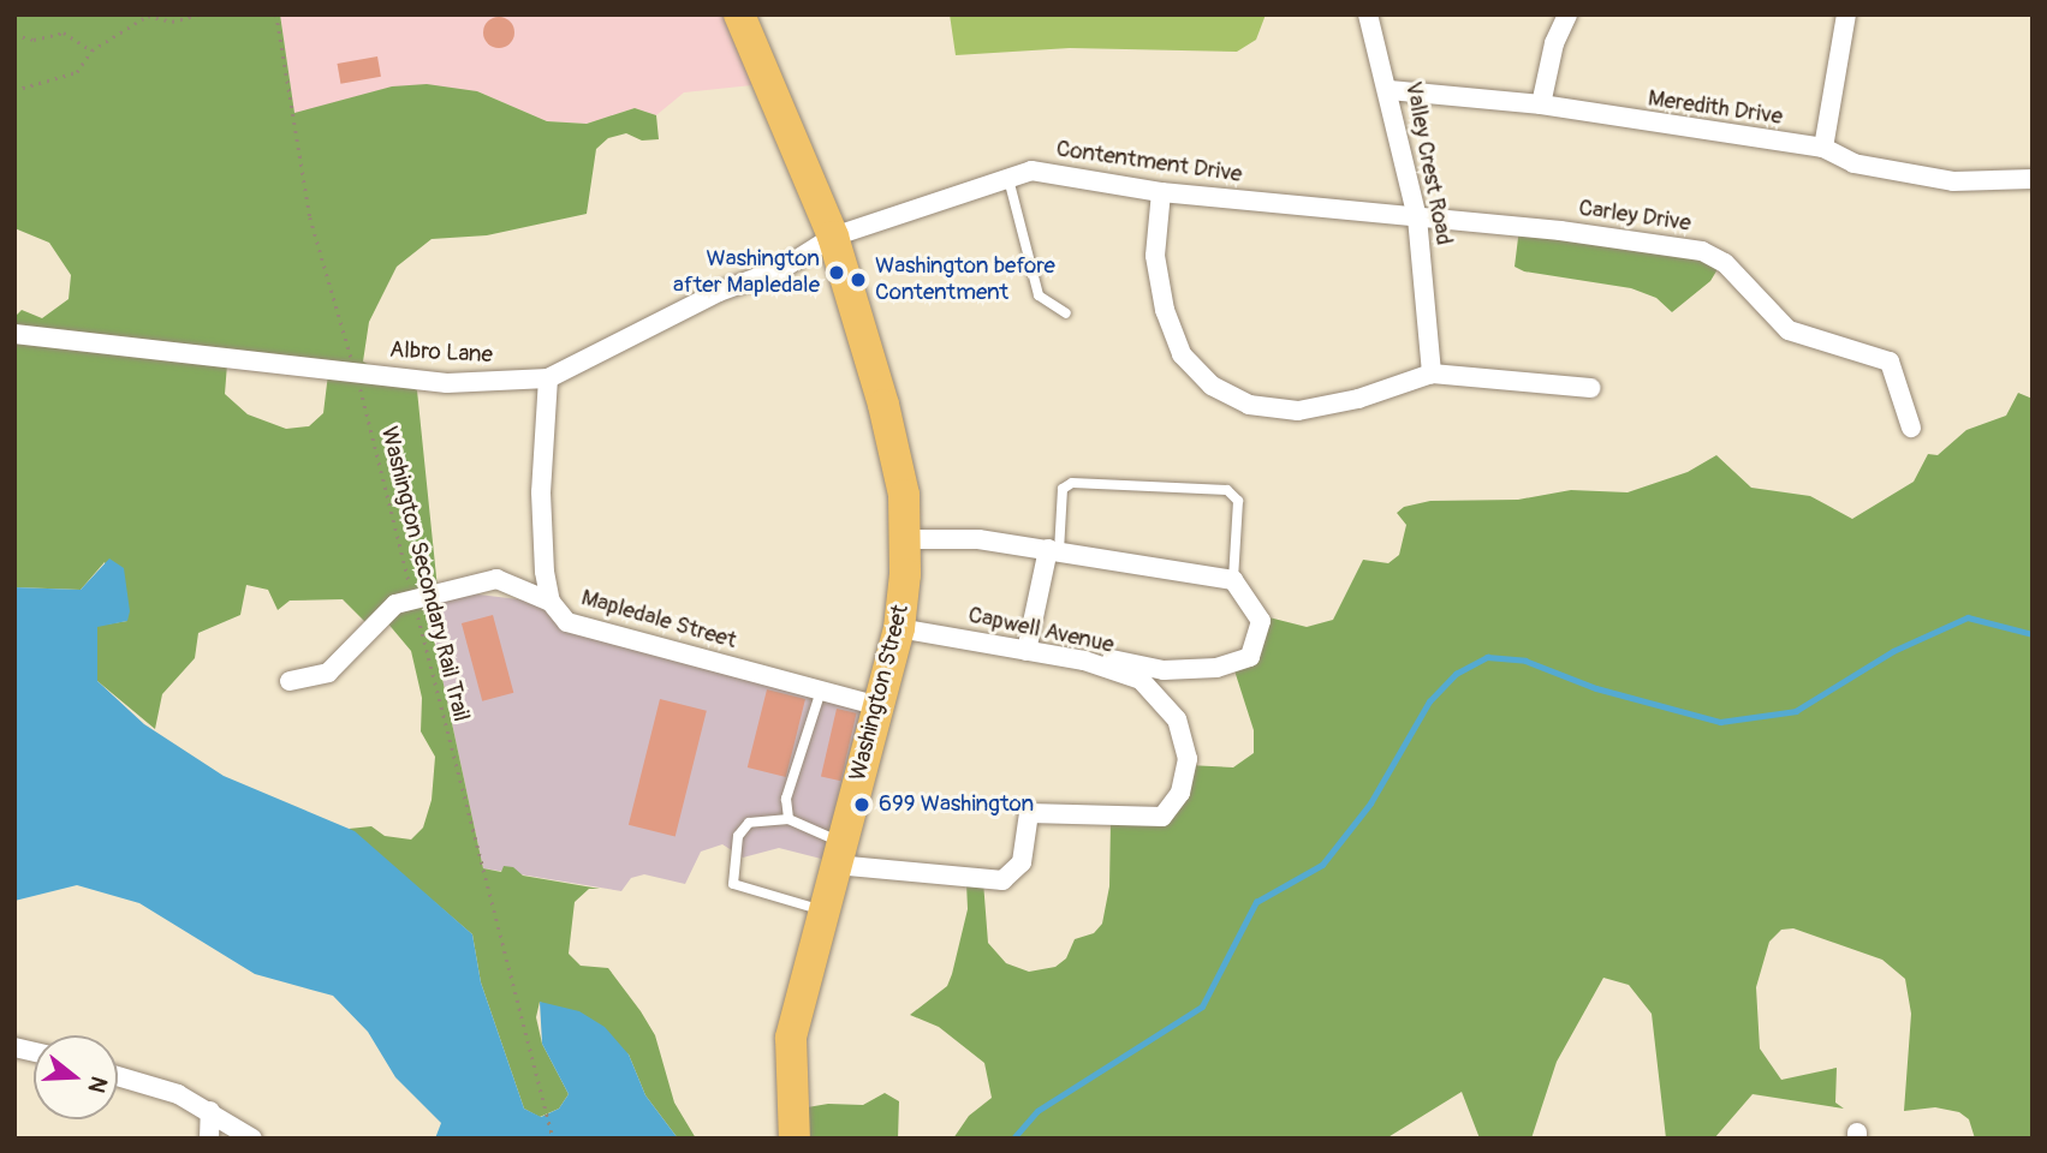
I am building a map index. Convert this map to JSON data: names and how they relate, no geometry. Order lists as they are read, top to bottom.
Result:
{
  "streets": {
    "main road": ["Washington Street"],
    "street": [
      "Meredith Drive",
      "Contentment Drive",
      "Valley Crest Road",
      "Carley Drive",
      "Albro Lane",
      "Mapledale Street",
      "Capwell Avenue"
    ],
    "path": ["Washington Secondary Rail Trail"]
  },
  "crossings": [
    ["Meredith Drive", "Valley Crest Road"],
    ["Contentment Drive", "Valley Crest Road"],
    ["Contentment Drive", "Carley Drive"],
    ["Contentment Drive", "Albro Lane"],
    ["Contentment Drive", "Washington Street"],
    ["Valley Crest Road", "Carley Drive"],
    ["Albro Lane", "Washington Secondary Rail Trail"],
    ["Albro Lane", "Mapledale Street"],
    ["Albro Lane", "Washington Street"],
    ["Mapledale Street", "Washington Street"],
    ["Capwell Avenue", "Washington Street"]
  ],
  "places": ["Washington after Mapledale", "Washington before Contentment", "699 Washington"],
  "north": "right"
}
